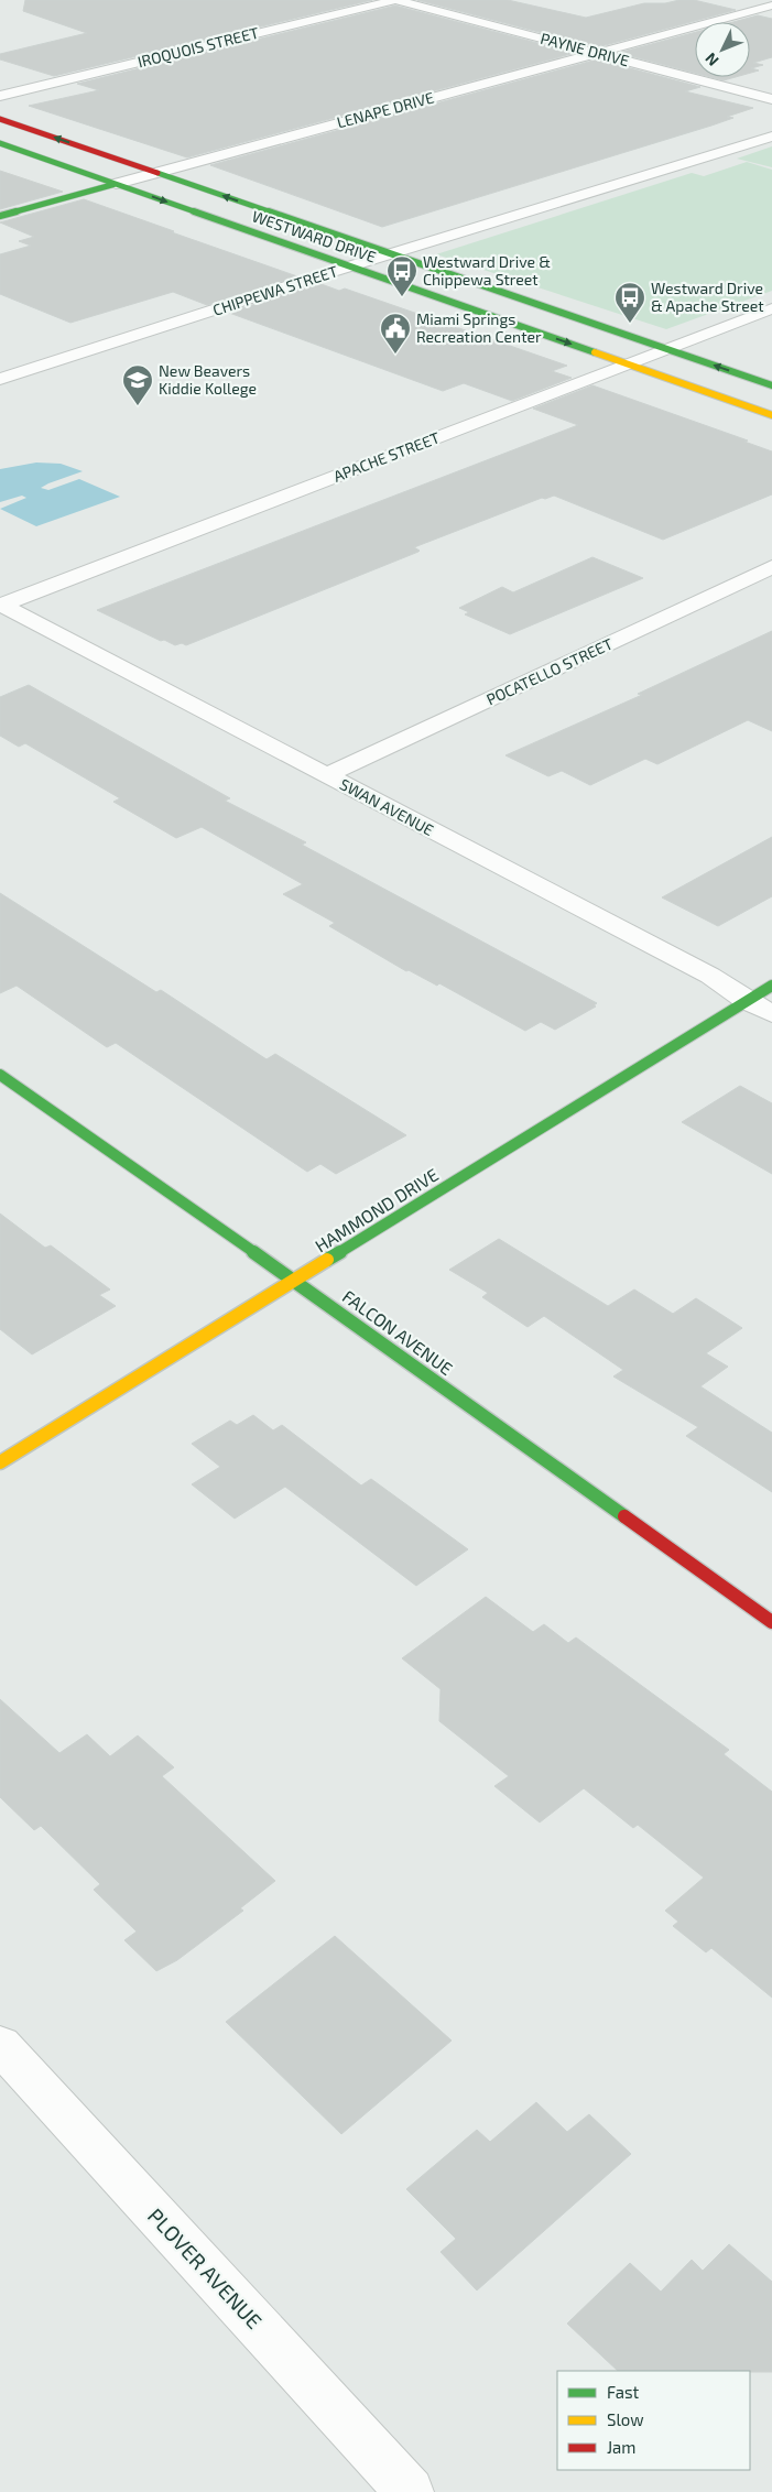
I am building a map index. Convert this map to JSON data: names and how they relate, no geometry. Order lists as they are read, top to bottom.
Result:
{
  "streets": {
    "street": [
      "IROQUOIS STREET",
      "PAYNE DRIVE",
      "LENAPE DRIVE",
      "WESTWARD DRIVE",
      "CHIPPEWA STREET",
      "APACHE STREET",
      "POCATELLO STREET",
      "SWAN AVENUE",
      "HAMMOND DRIVE",
      "FALCON AVENUE",
      "PLOVER AVENUE"
    ]
  },
  "crossings": [
    ["IROQUOIS STREET", "PAYNE DRIVE"],
    ["PAYNE DRIVE", "LENAPE DRIVE"],
    ["LENAPE DRIVE", "WESTWARD DRIVE"],
    ["WESTWARD DRIVE", "CHIPPEWA STREET"],
    ["WESTWARD DRIVE", "APACHE STREET"],
    ["APACHE STREET", "SWAN AVENUE"],
    ["POCATELLO STREET", "SWAN AVENUE"],
    ["SWAN AVENUE", "HAMMOND DRIVE"],
    ["HAMMOND DRIVE", "FALCON AVENUE"]
  ],
  "places": {
    "bus stop": ["Westward Drive & Chippewa Street", "Westward Drive & Apache Street"],
    "public building": ["Miami Springs Recreation Center"],
    "school or university": ["New Beavers Kiddie Kollege"]
  },
  "legend": ["Fast", "Slow", "Jam"],
  "north": "bottom left"
}
